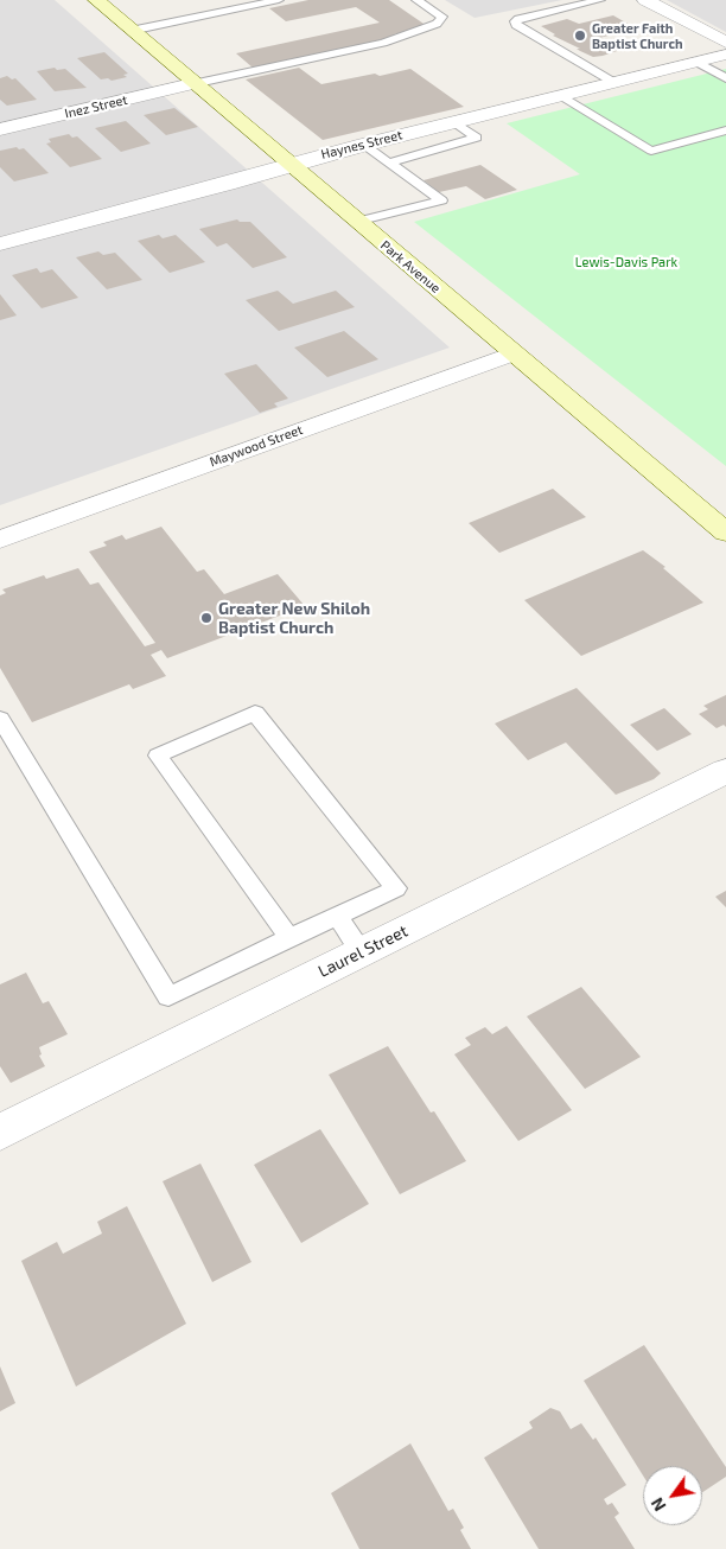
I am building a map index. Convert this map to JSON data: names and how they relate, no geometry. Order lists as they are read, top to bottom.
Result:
{
  "streets": {
    "main road": ["Park Avenue"],
    "street": [
      "Inez Street",
      "Haynes Street",
      "Maywood Street",
      "Laurel Street"
    ]
  },
  "crossings": [
    ["Inez Street", "Park Avenue"],
    ["Haynes Street", "Park Avenue"],
    ["Park Avenue", "Maywood Street"]
  ],
  "parks": ["Lewis-Davis Park"],
  "places": ["Greater Faith Baptist Church", "Greater New Shiloh Baptist Church"],
  "north": "bottom left"
}
